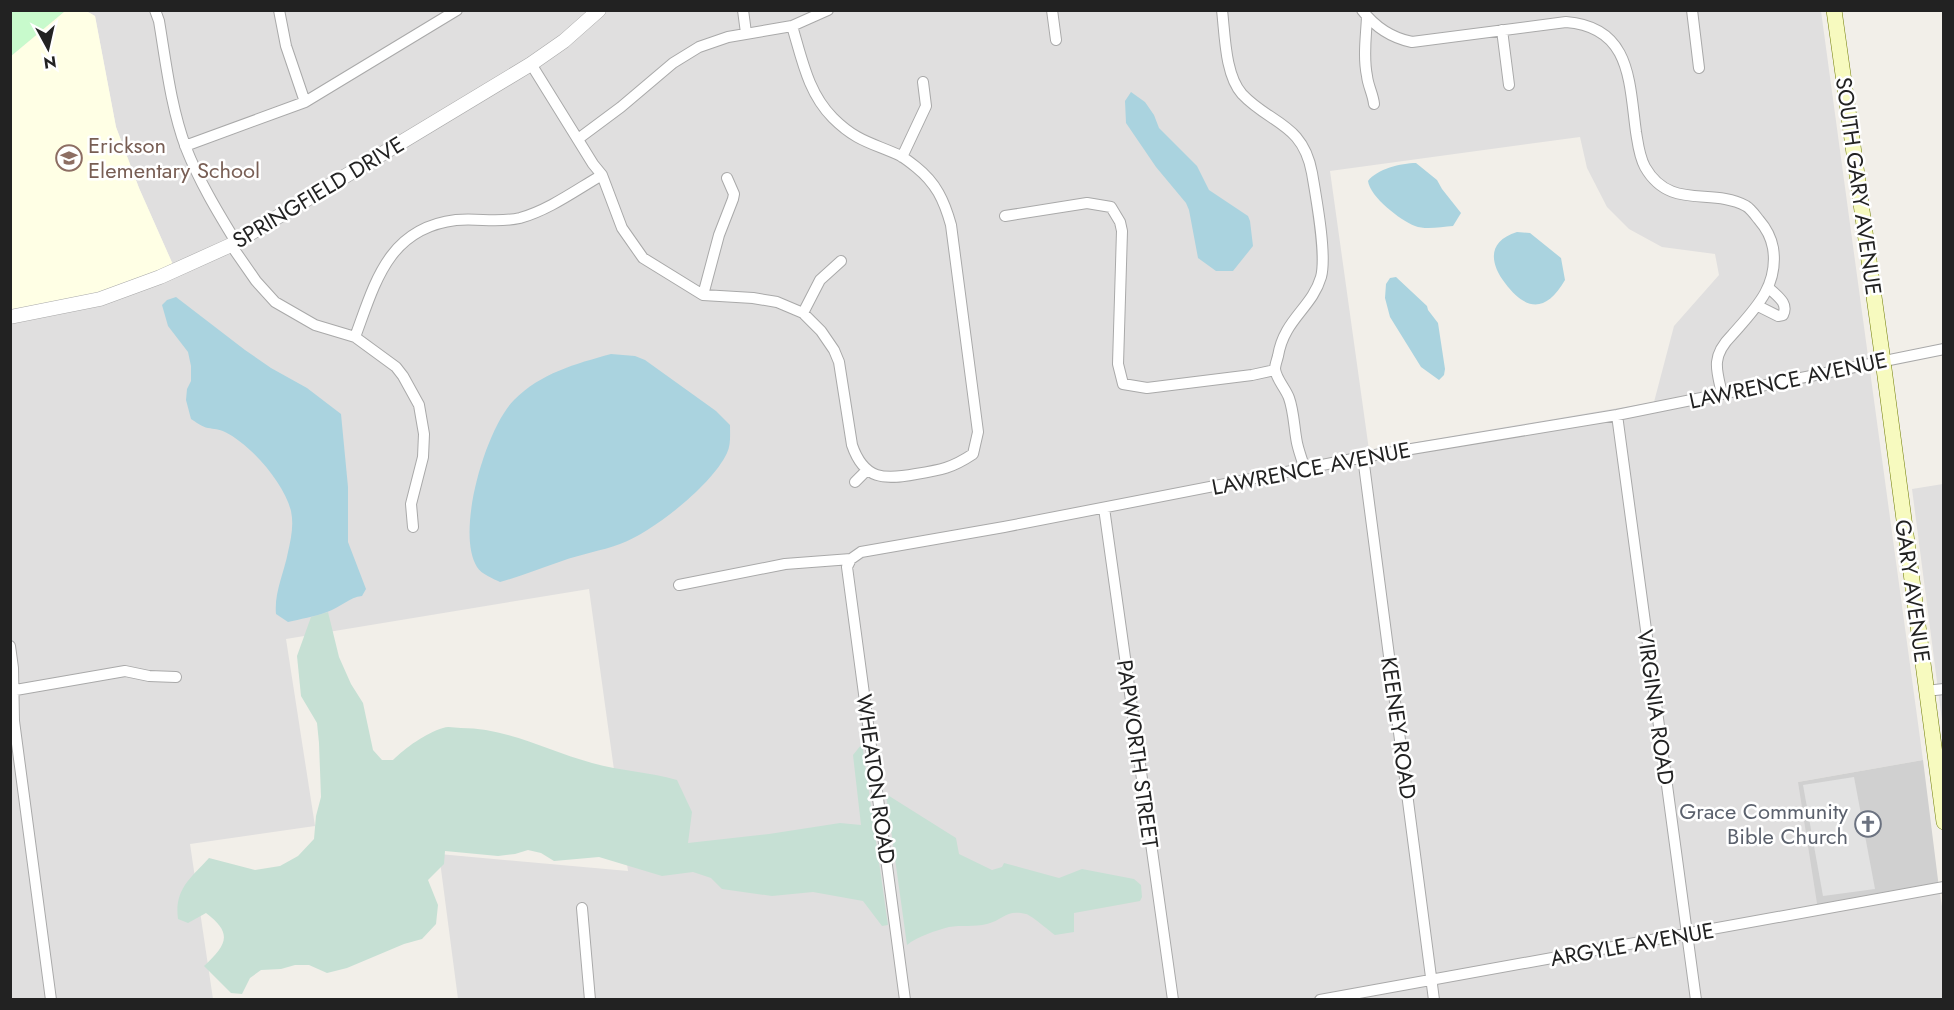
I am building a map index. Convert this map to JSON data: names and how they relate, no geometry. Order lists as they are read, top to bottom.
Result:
{
  "streets": {
    "main road": ["SOUTH GARY AVENUE", "GARY AVENUE"],
    "street": [
      "SPRINGFIELD DRIVE",
      "LAWRENCE AVENUE",
      "VIRGINIA ROAD",
      "KEENEY ROAD",
      "PAPWORTH STREET",
      "WHEATON ROAD",
      "ARGYLE AVENUE"
    ]
  },
  "crossings": [
    ["SOUTH GARY AVENUE", "LAWRENCE AVENUE"],
    ["SOUTH GARY AVENUE", "GARY AVENUE"],
    ["LAWRENCE AVENUE", "GARY AVENUE"],
    ["LAWRENCE AVENUE", "VIRGINIA ROAD"],
    ["LAWRENCE AVENUE", "KEENEY ROAD"],
    ["LAWRENCE AVENUE", "PAPWORTH STREET"],
    ["LAWRENCE AVENUE", "WHEATON ROAD"],
    ["VIRGINIA ROAD", "ARGYLE AVENUE"],
    ["KEENEY ROAD", "ARGYLE AVENUE"]
  ],
  "places": {
    "school or university": ["Erickson Elementary School"],
    "church": ["Grace Community Bible Church"]
  },
  "north": "bottom"
}
